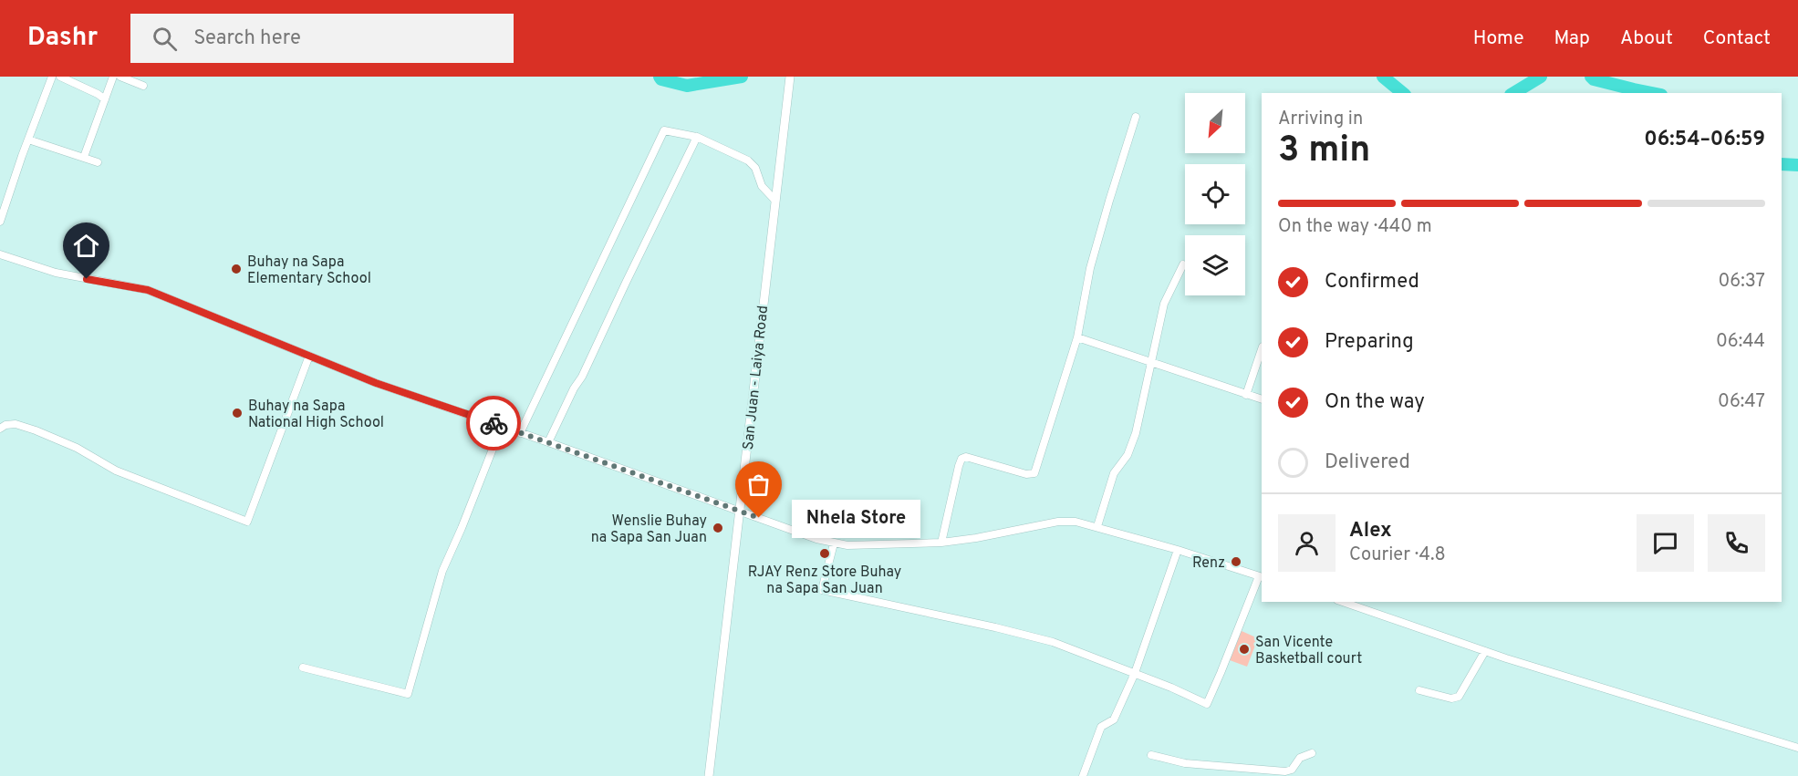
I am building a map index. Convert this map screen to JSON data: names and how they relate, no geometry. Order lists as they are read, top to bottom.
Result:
{
  "streets": {
    "main road": ["San Juan - Laiya Road"]
  },
  "places": [
    "Buhay na Sapa Elementary School",
    "Buhay na Sapa National High School",
    "Nhela Store",
    "Wenslie Buhay na Sapa San Juan",
    "RJAY Renz Store Buhay na Sapa San Juan",
    "Renz",
    "San Vicente Basketball court"
  ],
  "north": "bottom left",
  "page": {
    "header": "Dashr",
    "search": "Search here",
    "nav": [
      "Home",
      "Map",
      "About",
      "Contact"
    ],
    "heading": ["3 min", "Arriving in", "06:54–06:59"],
    "panel": ["Alex", "Courier · 4.8"],
    "bar": "On the way · 440 m",
    "list": [
      ["Confirmed", "06:37"],
      ["Preparing", "06:44"],
      ["On the way", "06:47"],
      "Delivered"
    ],
    "bubble": "Nhela Store"
  }
}
